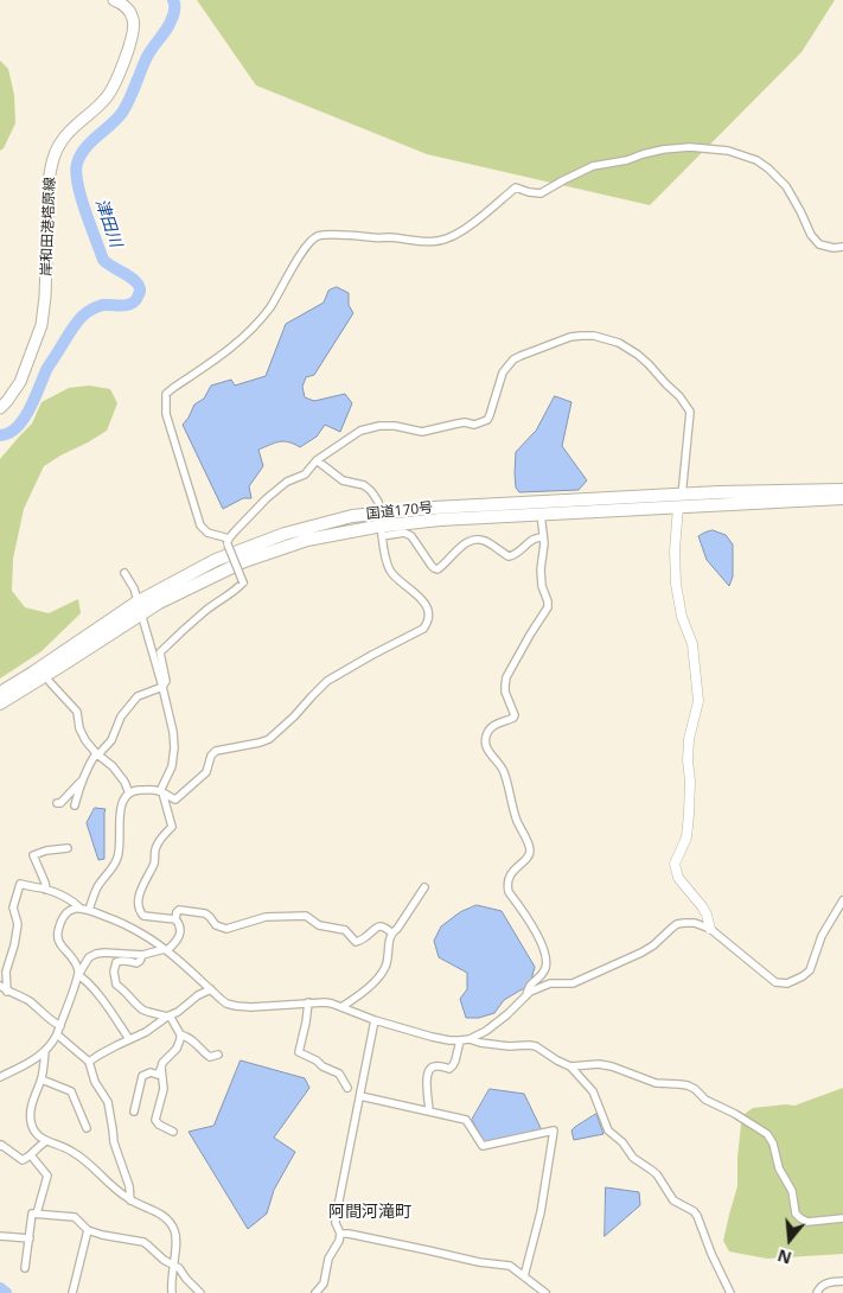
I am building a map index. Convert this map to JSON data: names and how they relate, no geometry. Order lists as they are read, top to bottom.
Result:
{
  "streets": {
    "highway": ["国道170号"],
    "main road": ["岸和田港塔原線"]
  },
  "districts": ["阿間河滝町"],
  "water": ["津田川"],
  "north": "bottom"
}
